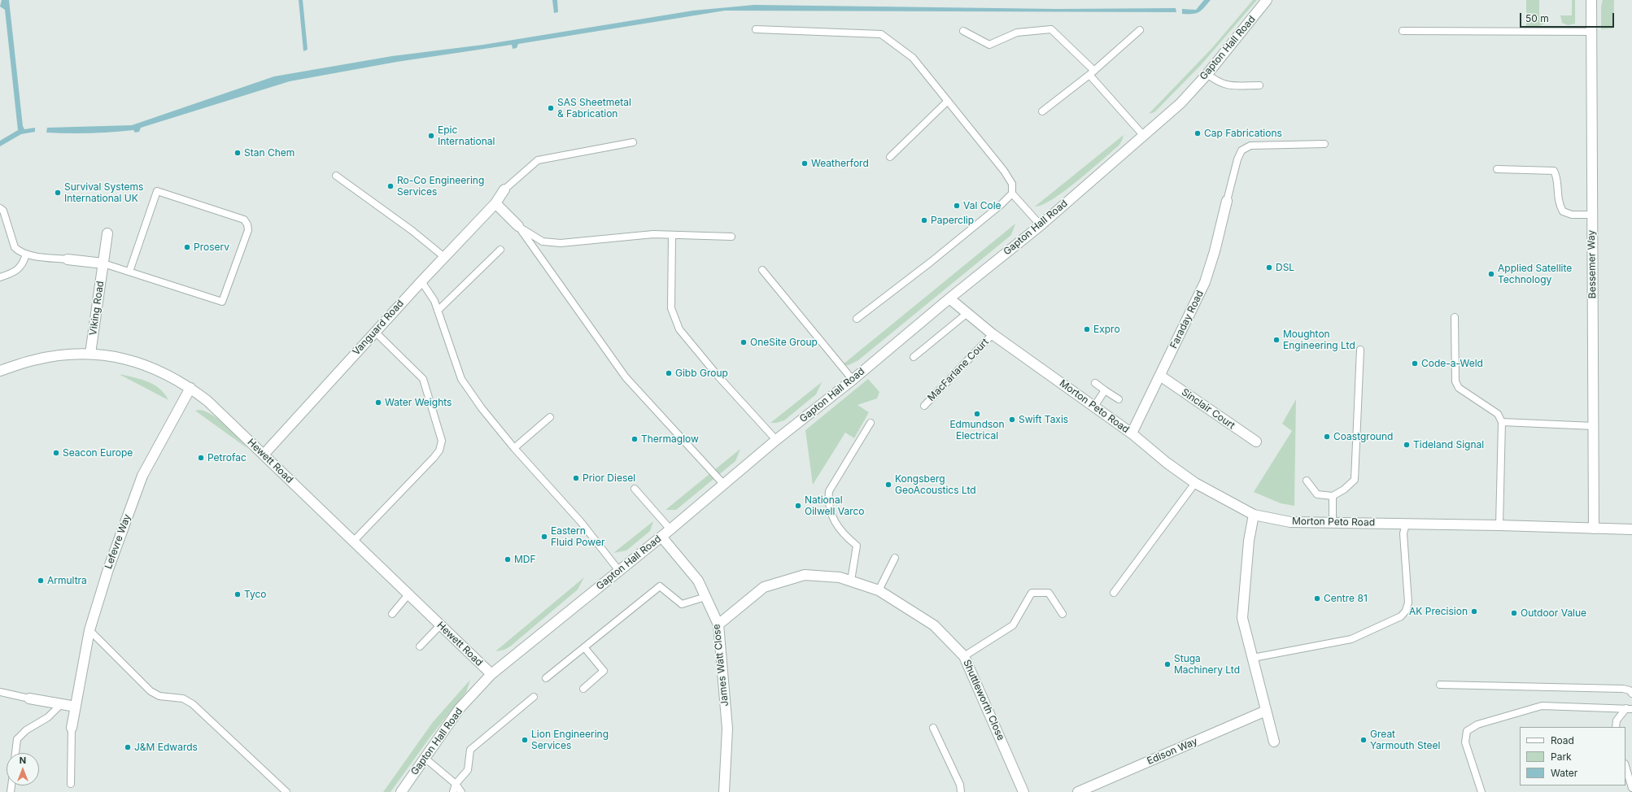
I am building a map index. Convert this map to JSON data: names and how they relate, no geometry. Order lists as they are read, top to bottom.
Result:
{
  "streets": {
    "street": [
      "Gapton Hall Road",
      "Bessemer Way",
      "Viking Road",
      "Faraday Road",
      "Vanguard Road",
      "Morton Peto Road",
      "Sinclair Court",
      "Hewett Road",
      "Lefevre Way",
      "James Watt Close",
      "Shuttleworth Close",
      "Edison Way"
    ],
    "lane": ["MacFarlane Court"]
  },
  "crossings": [
    ["Gapton Hall Road", "Morton Peto Road"],
    ["Gapton Hall Road", "Hewett Road"],
    ["Gapton Hall Road", "James Watt Close"],
    ["Bessemer Way", "Morton Peto Road"],
    ["Viking Road", "Hewett Road"],
    ["Faraday Road", "Morton Peto Road"],
    ["Faraday Road", "Sinclair Court"],
    ["Vanguard Road", "Hewett Road"],
    ["MacFarlane Court", "Morton Peto Road"],
    ["Hewett Road", "Lefevre Way"],
    ["James Watt Close", "Shuttleworth Close"]
  ],
  "places": [
    "SAS Sheetmetal & Fabrication",
    "Cap Fabrications",
    "Epic International",
    "Stan Chem",
    "Weatherford",
    "Ro-Co Engineering Services",
    "Survival Systems International UK",
    "Val Cole",
    "Paperclip",
    "Proserv",
    "DSL",
    "Applied Satellite Technology",
    "Expro",
    "Moughton Engineering Ltd",
    "OneSite Group",
    "Code-a-Weld",
    "Gibb Group",
    "Water Weights",
    "Edmundson Electrical",
    "Swift Taxis",
    "Coastground",
    "Thermaglow",
    "Tideland Signal",
    "Seacon Europe",
    "Petrofac",
    "Prior Diesel",
    "Kongsberg GeoAcoustics Ltd",
    "National Oilwell Varco",
    "Eastern Fluid Power",
    "MDF",
    "Armultra",
    "Tyco",
    "Centre 81",
    "AK Precision",
    "Outdoor Value",
    "Stuga Machinery Ltd",
    "Lion Engineering Services",
    "Great Yarmouth Steel",
    "J&M Edwards"
  ],
  "legend": ["Road", "Park", "Water"],
  "scale_bar": "50 m",
  "north": "top"
}
